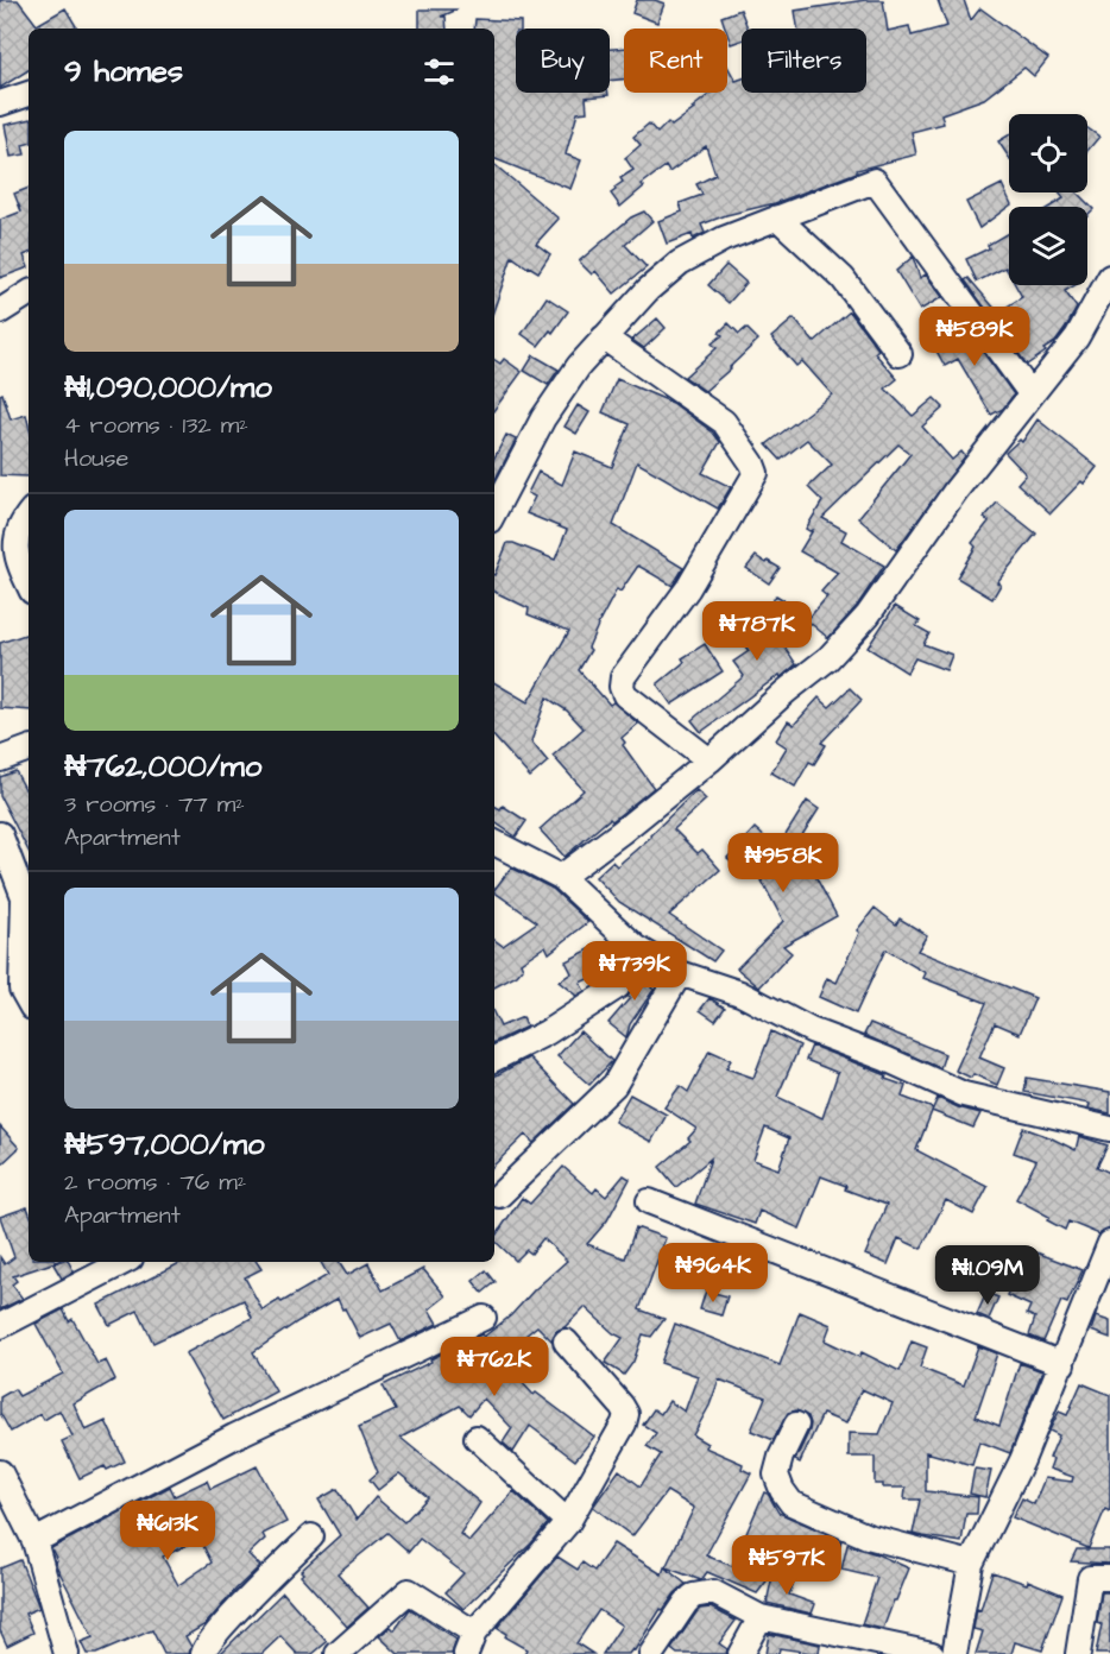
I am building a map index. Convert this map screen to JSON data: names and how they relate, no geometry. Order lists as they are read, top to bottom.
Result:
{
  "page": {
    "chip": ["Buy", "Rent", "Filters"],
    "heading": "9 homes",
    "list": [
      {
        "name": "₦1,090,000/mo",
        "note": "4 rooms · 132 m² · House"
      },
      {
        "name": "₦762,000/mo",
        "note": "3 rooms · 77 m² · Apartment"
      },
      {
        "name": "₦597,000/mo",
        "note": "2 rooms · 76 m² · Apartment"
      }
    ],
    "price": [
      "₦589K",
      "₦787K",
      "₦958K",
      "₦739K",
      "₦964K",
      "₦1.09M",
      "₦762K",
      "₦613K",
      "₦597K"
    ]
  }
}
